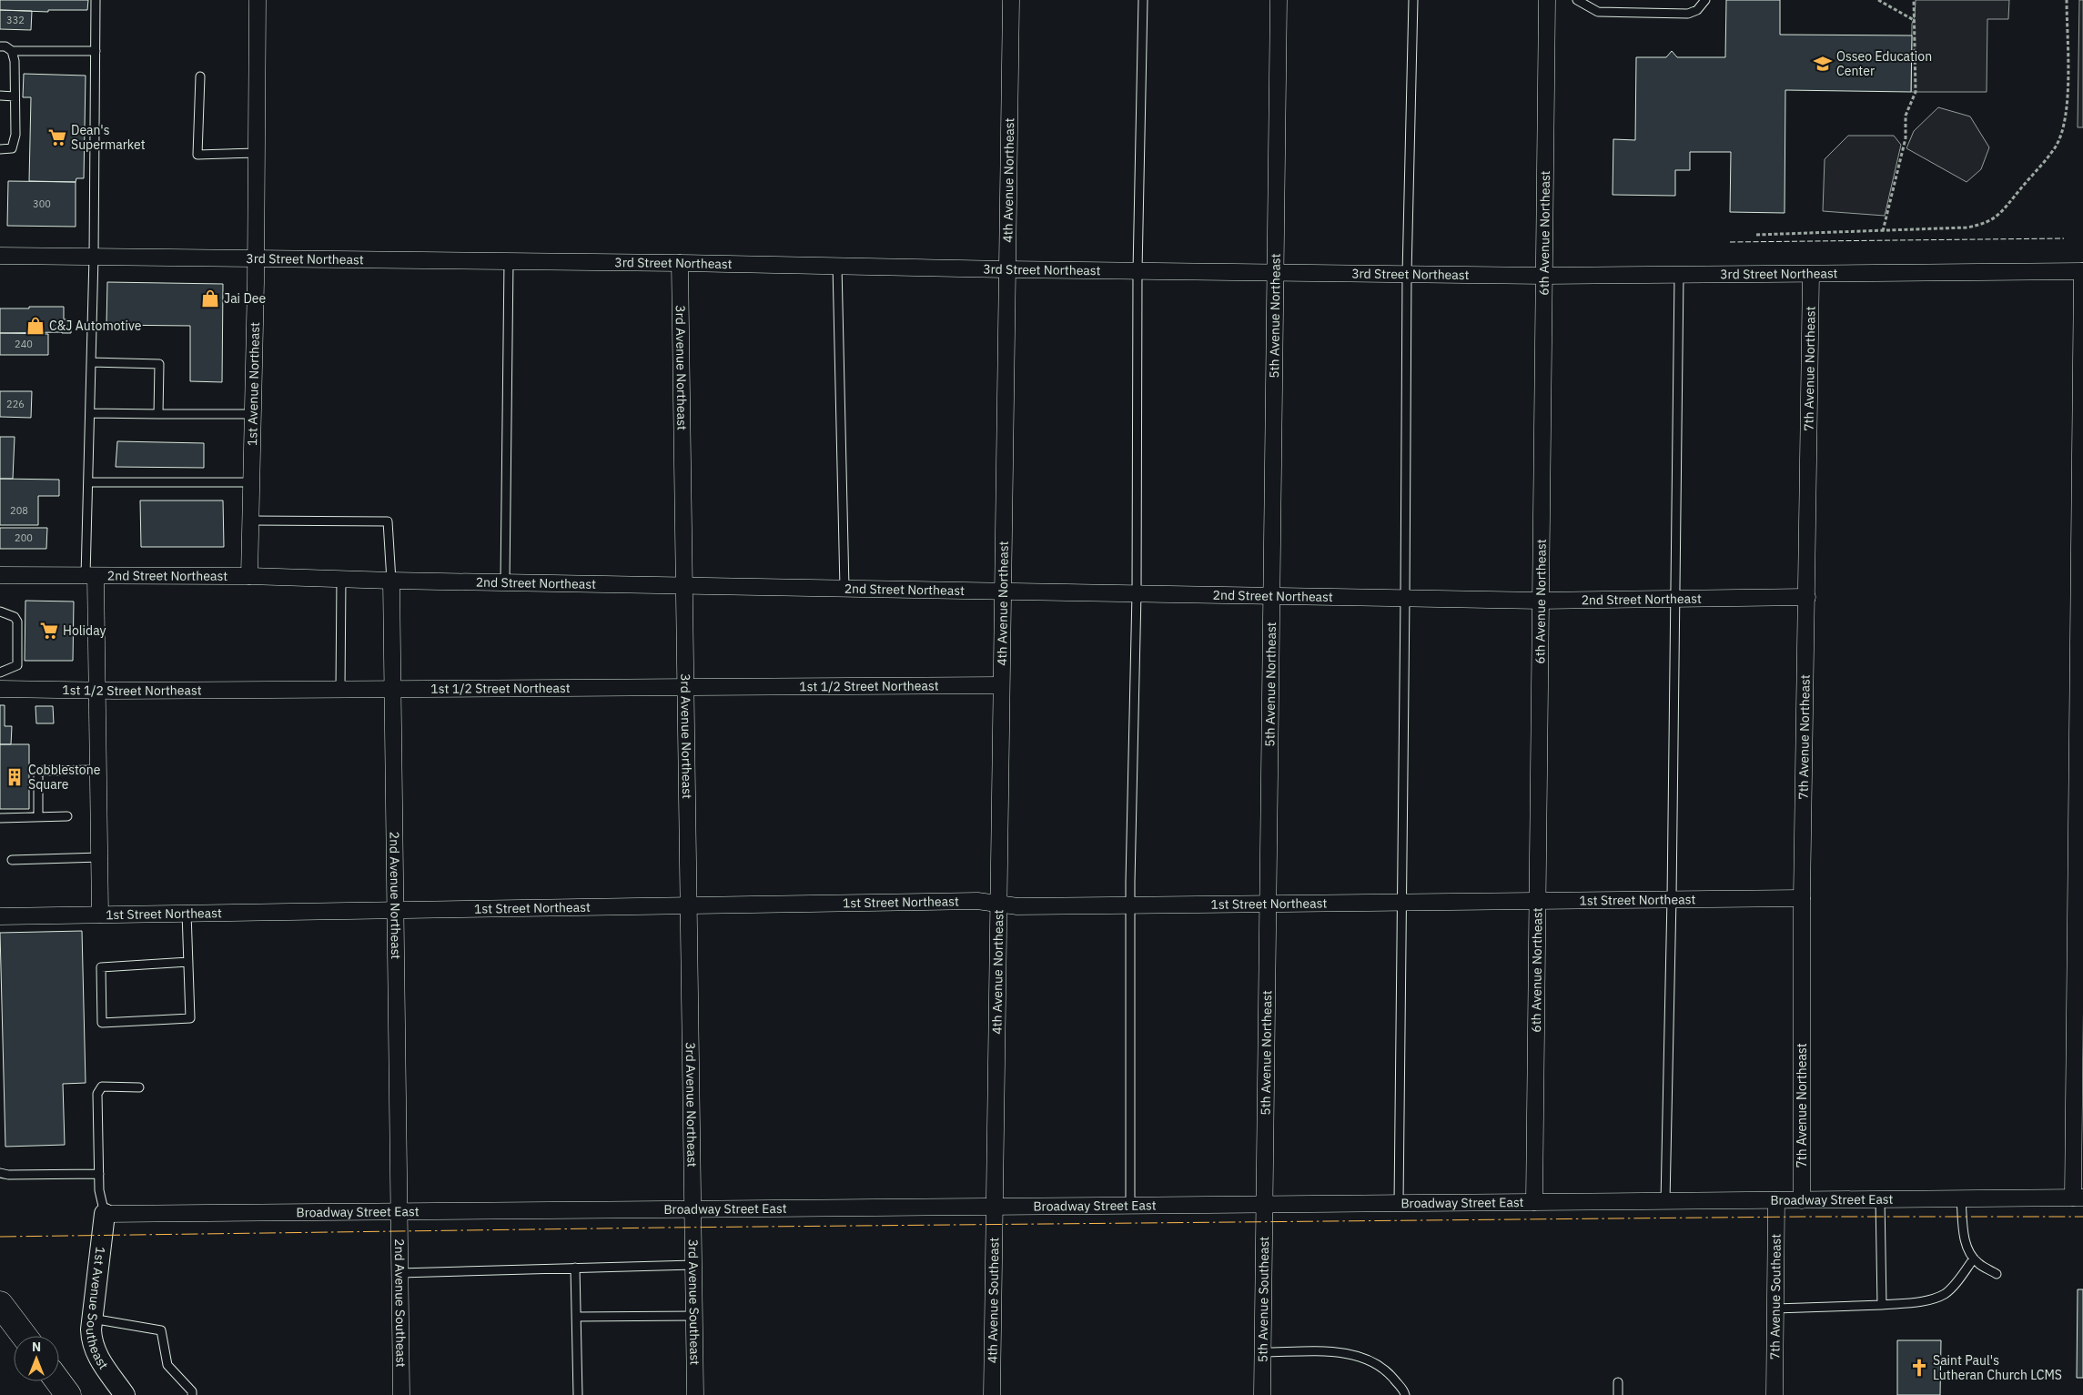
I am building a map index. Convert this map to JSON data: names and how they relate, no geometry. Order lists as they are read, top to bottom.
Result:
{
  "streets": {
    "street": [
      "4th Avenue Northeast",
      "6th Avenue Northeast",
      "3rd Street Northeast",
      "5th Avenue Northeast",
      "3rd Avenue Northeast",
      "7th Avenue Northeast",
      "1st Avenue Northeast",
      "2nd Street Northeast",
      "1st 1/2 Street Northeast",
      "2nd Avenue Northeast",
      "1st Street Northeast",
      "Broadway Street East",
      "7th Avenue Southeast",
      "5th Avenue Southeast",
      "4th Avenue Southeast",
      "3rd Avenue Southeast",
      "2nd Avenue Southeast",
      "1st Avenue Southeast"
    ]
  },
  "crossings": [
    ["4th Avenue Northeast", "3rd Street Northeast"],
    ["4th Avenue Northeast", "2nd Street Northeast"],
    ["4th Avenue Northeast", "1st 1/2 Street Northeast"],
    ["4th Avenue Northeast", "1st Street Northeast"],
    ["4th Avenue Northeast", "Broadway Street East"],
    ["4th Avenue Northeast", "4th Avenue Southeast"],
    ["6th Avenue Northeast", "3rd Street Northeast"],
    ["6th Avenue Northeast", "2nd Street Northeast"],
    ["6th Avenue Northeast", "1st Street Northeast"],
    ["6th Avenue Northeast", "Broadway Street East"],
    ["3rd Street Northeast", "5th Avenue Northeast"],
    ["3rd Street Northeast", "3rd Avenue Northeast"],
    ["3rd Street Northeast", "7th Avenue Northeast"],
    ["3rd Street Northeast", "1st Avenue Northeast"],
    ["5th Avenue Northeast", "2nd Street Northeast"],
    ["5th Avenue Northeast", "1st Street Northeast"],
    ["5th Avenue Northeast", "Broadway Street East"],
    ["5th Avenue Northeast", "5th Avenue Southeast"],
    ["3rd Avenue Northeast", "2nd Street Northeast"],
    ["3rd Avenue Northeast", "1st 1/2 Street Northeast"],
    ["3rd Avenue Northeast", "1st Street Northeast"],
    ["3rd Avenue Northeast", "Broadway Street East"],
    ["3rd Avenue Northeast", "3rd Avenue Southeast"],
    ["7th Avenue Northeast", "2nd Street Northeast"],
    ["7th Avenue Northeast", "1st Street Northeast"],
    ["7th Avenue Northeast", "Broadway Street East"],
    ["1st Avenue Northeast", "2nd Street Northeast"],
    ["2nd Street Northeast", "2nd Avenue Northeast"],
    ["1st 1/2 Street Northeast", "2nd Avenue Northeast"],
    ["2nd Avenue Northeast", "1st Street Northeast"],
    ["2nd Avenue Northeast", "Broadway Street East"],
    ["2nd Avenue Northeast", "2nd Avenue Southeast"],
    ["Broadway Street East", "7th Avenue Southeast"],
    ["Broadway Street East", "5th Avenue Southeast"],
    ["Broadway Street East", "4th Avenue Southeast"],
    ["Broadway Street East", "3rd Avenue Southeast"],
    ["Broadway Street East", "2nd Avenue Southeast"],
    ["Broadway Street East", "1st Avenue Southeast"]
  ],
  "places": {
    "school or university": ["Osseo Education Center"],
    "supermarket": ["Dean's Supermarket", "Holiday"],
    "shop": ["Jai Dee", "C&J Automotive"],
    "building": ["Cobblestone Square"],
    "church": ["Saint Paul's Lutheran Church LCMS"]
  },
  "house_numbers": [
    "332",
    "300",
    "240",
    "226",
    "208",
    "200"
  ],
  "north": "top"
}
